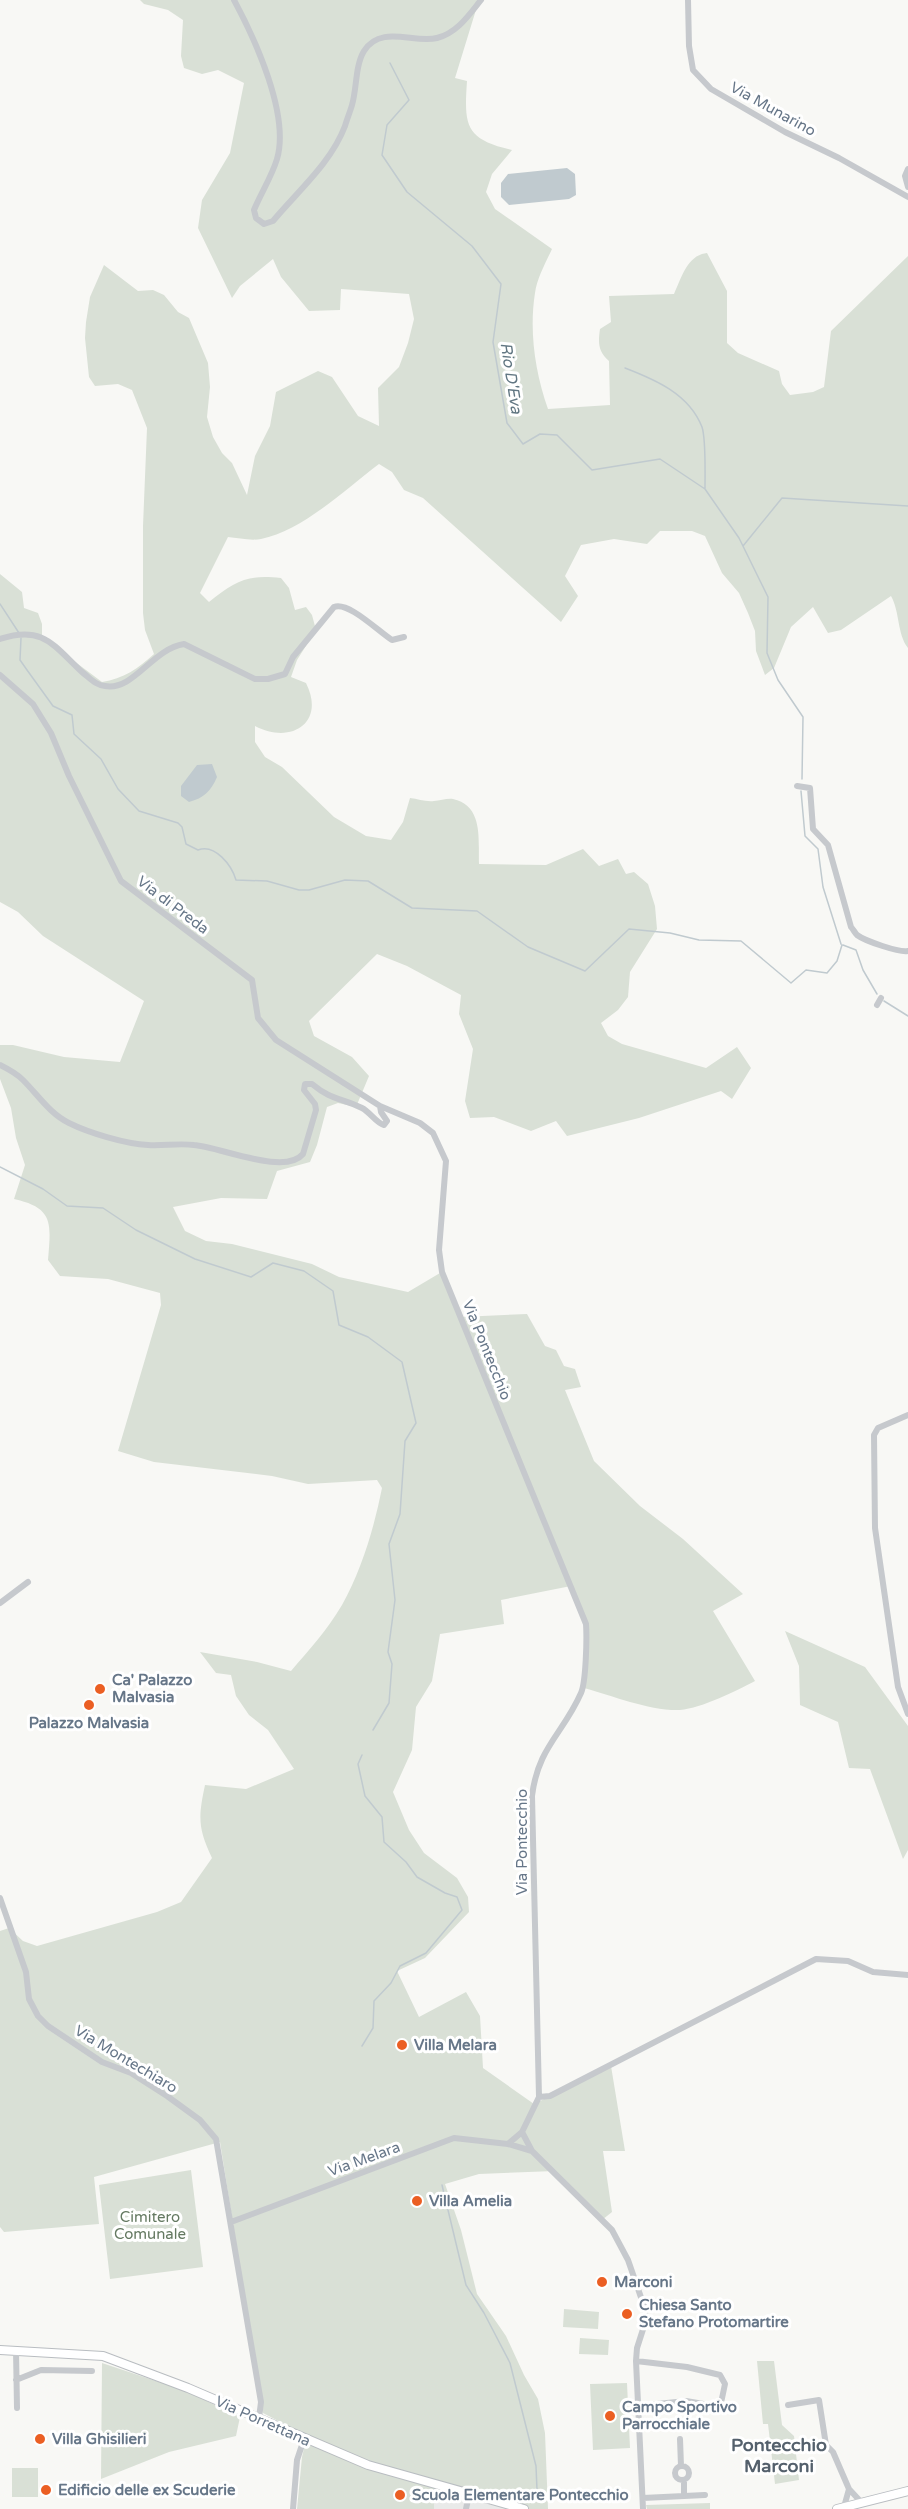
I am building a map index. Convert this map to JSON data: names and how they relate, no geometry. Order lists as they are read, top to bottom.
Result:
{
  "streets": {
    "main road": ["Via Porrettana"],
    "street": [
      "Via Munarino",
      "Via di Preda",
      "Via Pontecchio",
      "Via Montechiaro",
      "Via Melara"
    ]
  },
  "crossings": [
    ["Via di Preda", "Via Pontecchio"],
    ["Via Montechiaro", "Via Melara"],
    ["Via Montechiaro", "Via Porrettana"]
  ],
  "districts": ["Pontecchio Marconi"],
  "water": ["Rio D'Eva"],
  "parks": ["Cimitero Comunale"],
  "places": [
    "Ca' Palazzo Malvasia",
    "Palazzo Malvasia",
    "Villa Melara",
    "Villa Amelia",
    "Marconi",
    "Chiesa Santo Stefano Protomartire",
    "Campo Sportivo Parrocchiale",
    "Villa Ghisilieri",
    "Edificio delle ex Scuderie",
    "Scuola Elementare Pontecchio"
  ]
}
